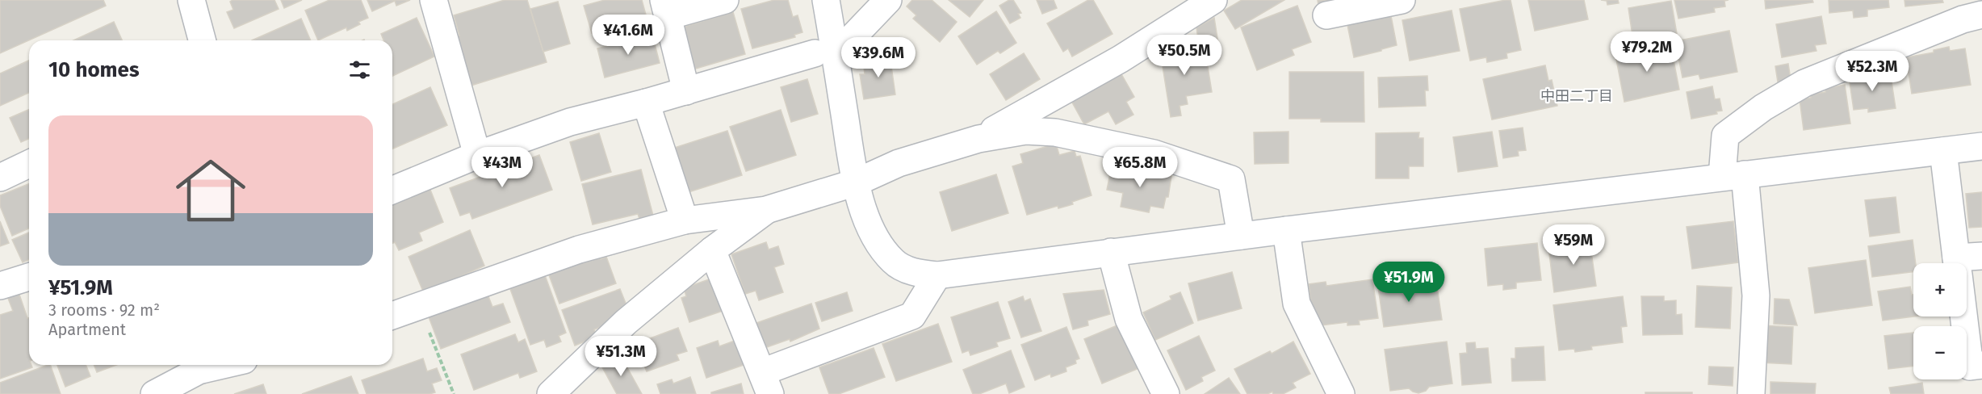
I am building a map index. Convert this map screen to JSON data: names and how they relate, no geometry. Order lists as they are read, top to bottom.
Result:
{
  "districts": ["中田二丁目"],
  "page": {
    "price": [
      "¥41.6M",
      "¥79.2M",
      "¥50.5M",
      "¥39.6M",
      "¥52.3M",
      "¥43M",
      "¥65.8M",
      "¥59M",
      "¥51.9M",
      "¥51.3M"
    ],
    "heading": "10 homes",
    "list": [
      {
        "name": "¥51.9M",
        "note": "3 rooms · 92 m² · Apartment"
      }
    ],
    "map_buttons": ["+", "−"]
  }
}
